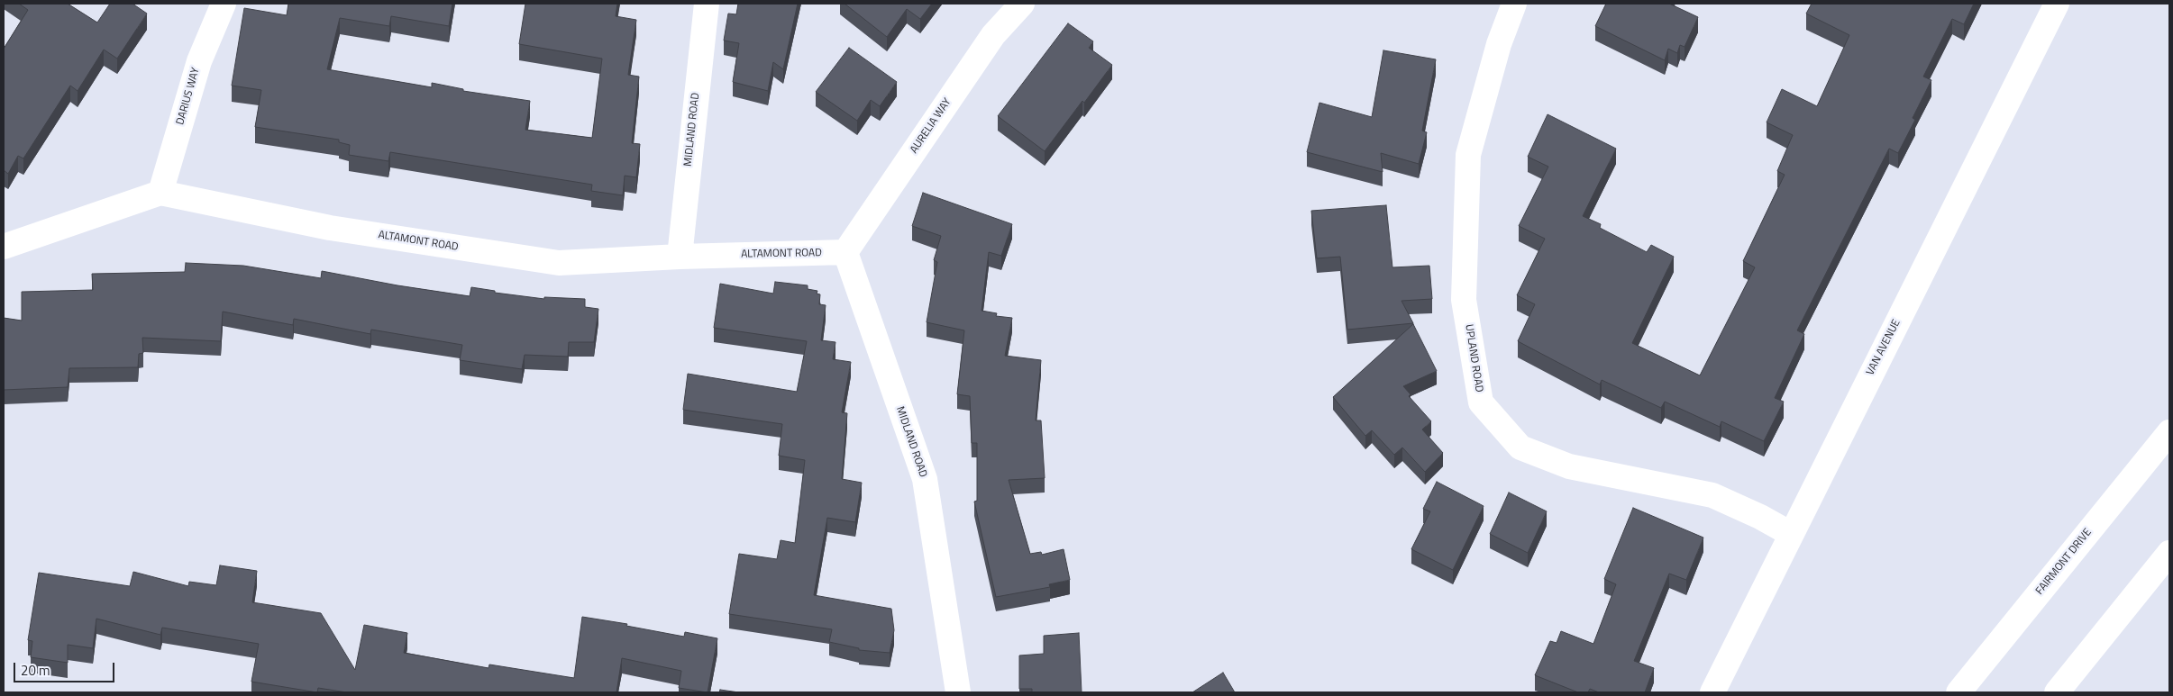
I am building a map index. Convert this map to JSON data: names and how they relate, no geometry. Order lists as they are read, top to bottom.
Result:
{
  "streets": {
    "street": [
      "DARIUS WAY",
      "AURELIA WAY",
      "MIDLAND ROAD",
      "ALTAMONT ROAD",
      "VAN AVENUE",
      "UPLAND ROAD",
      "FAIRMONT DRIVE"
    ]
  },
  "crossings": [
    ["DARIUS WAY", "ALTAMONT ROAD"],
    ["AURELIA WAY", "MIDLAND ROAD"],
    ["AURELIA WAY", "ALTAMONT ROAD"],
    ["MIDLAND ROAD", "ALTAMONT ROAD"],
    ["VAN AVENUE", "UPLAND ROAD"]
  ],
  "scale_bar": "20 m"
}
